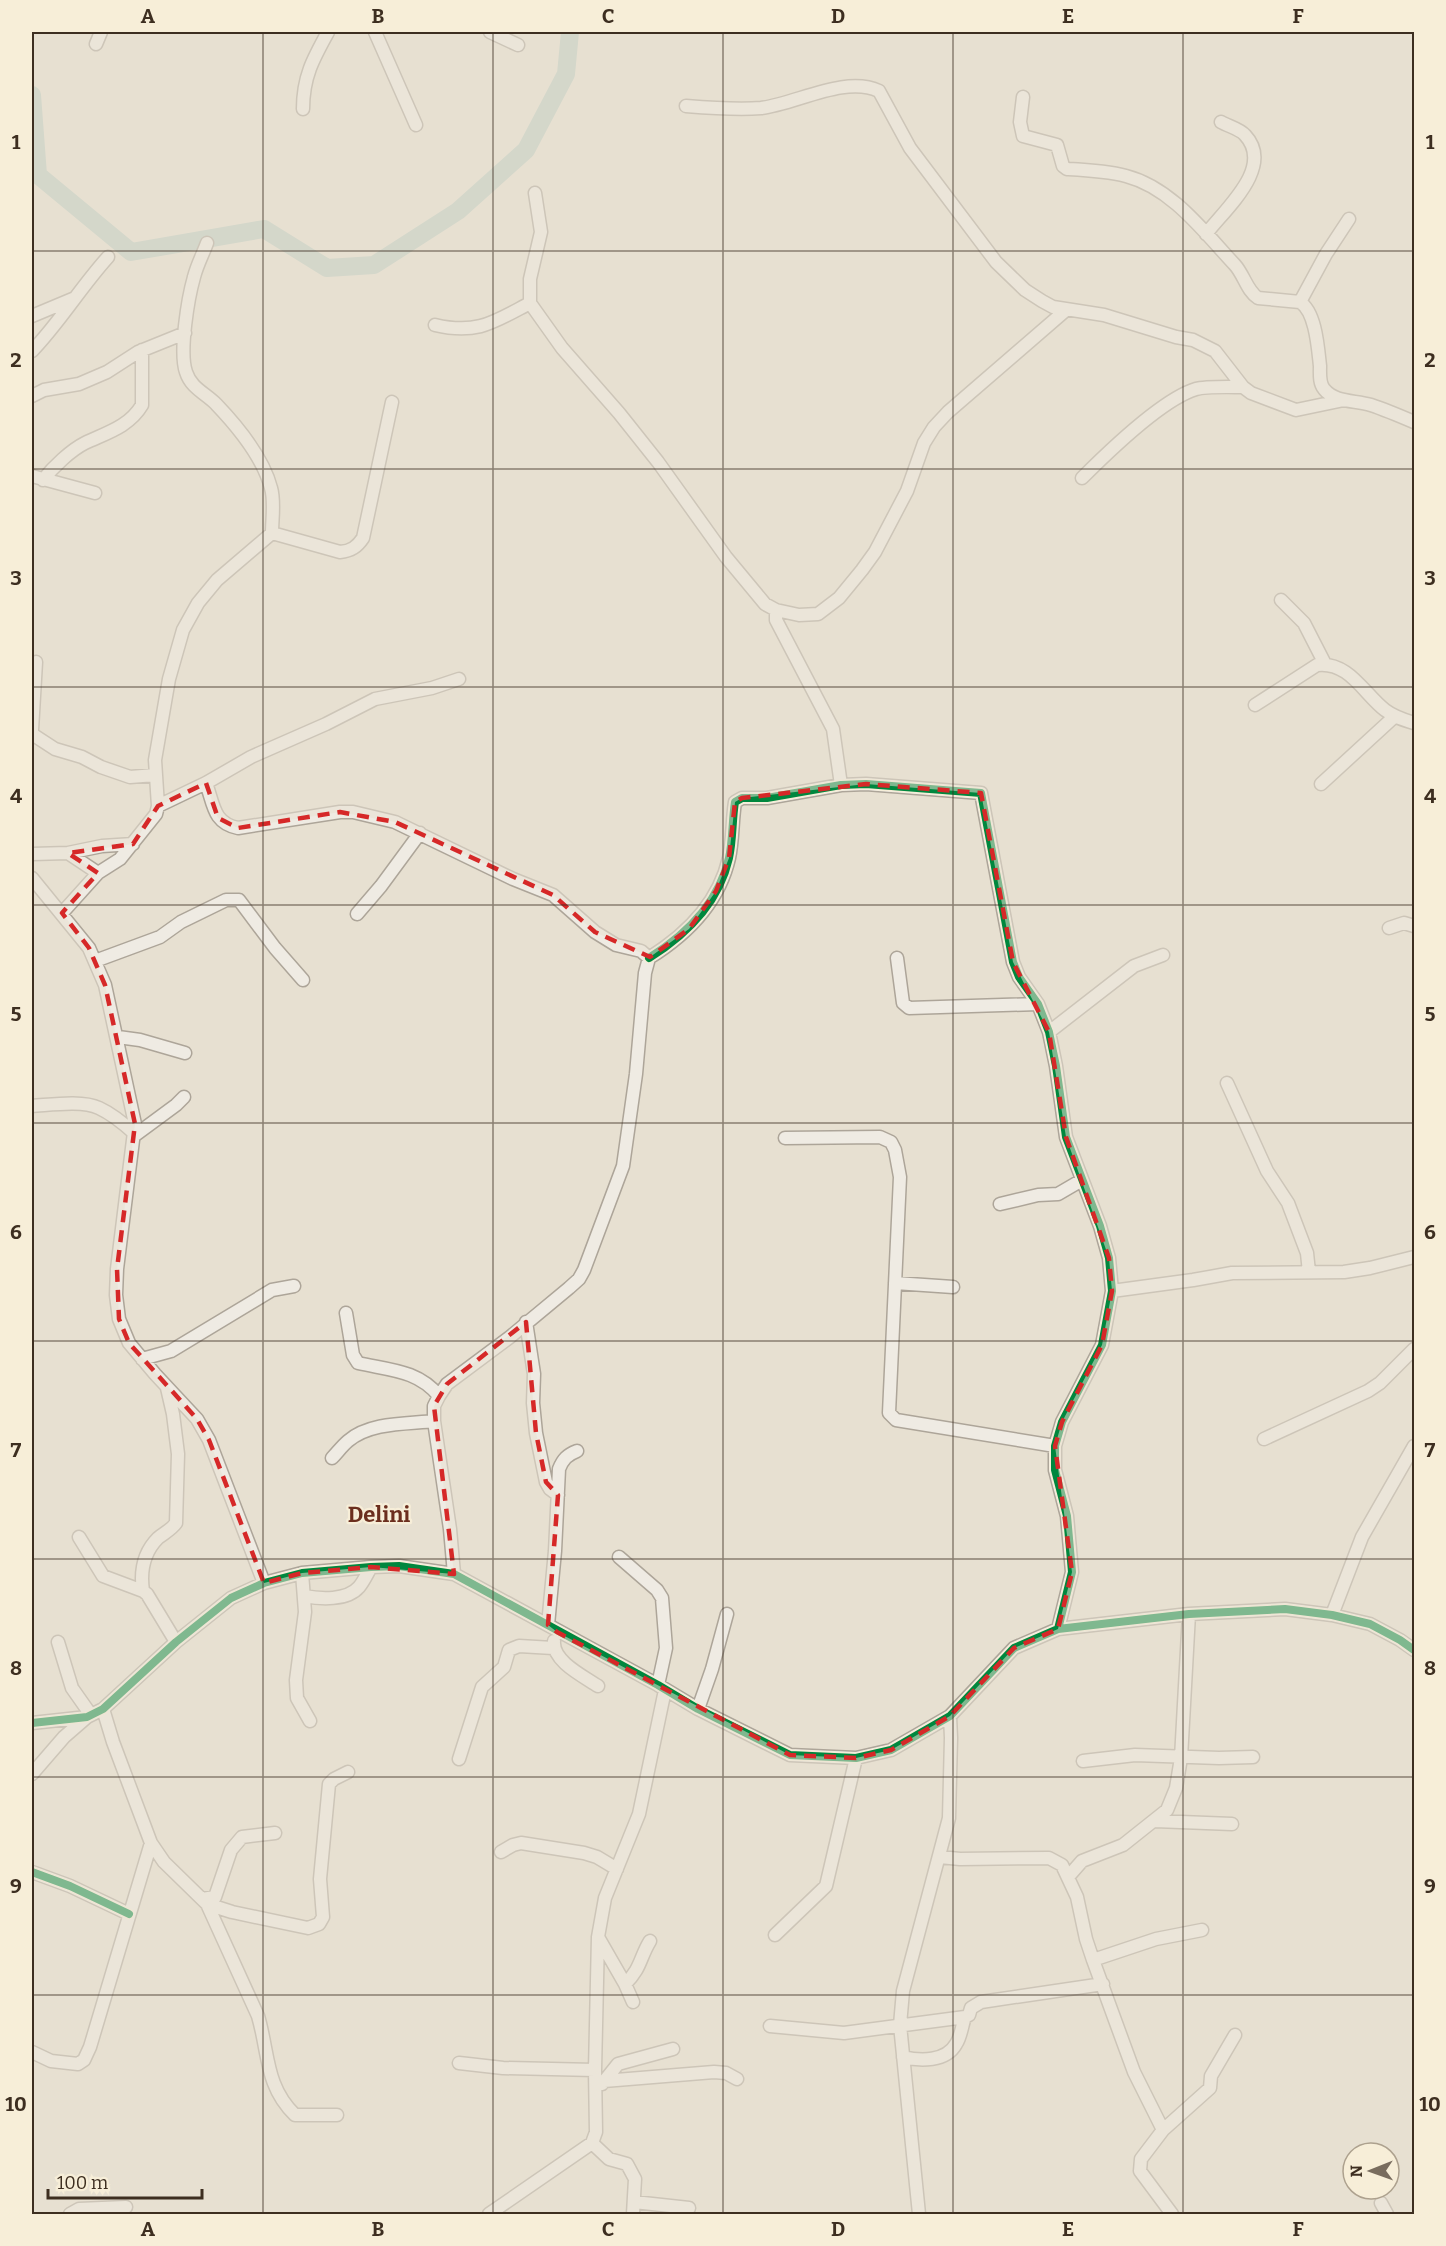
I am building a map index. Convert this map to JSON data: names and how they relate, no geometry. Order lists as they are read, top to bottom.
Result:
{
  "districts": ["Delini"],
  "scale_bar": "100 m",
  "north": "left",
  "grid": {
    "columns": [
      "A",
      "B",
      "C",
      "D",
      "E",
      "F"
    ],
    "rows": [
      "1",
      "2",
      "3",
      "4",
      "5",
      "6",
      "7",
      "8",
      "9",
      "10"
    ]
  }
}
